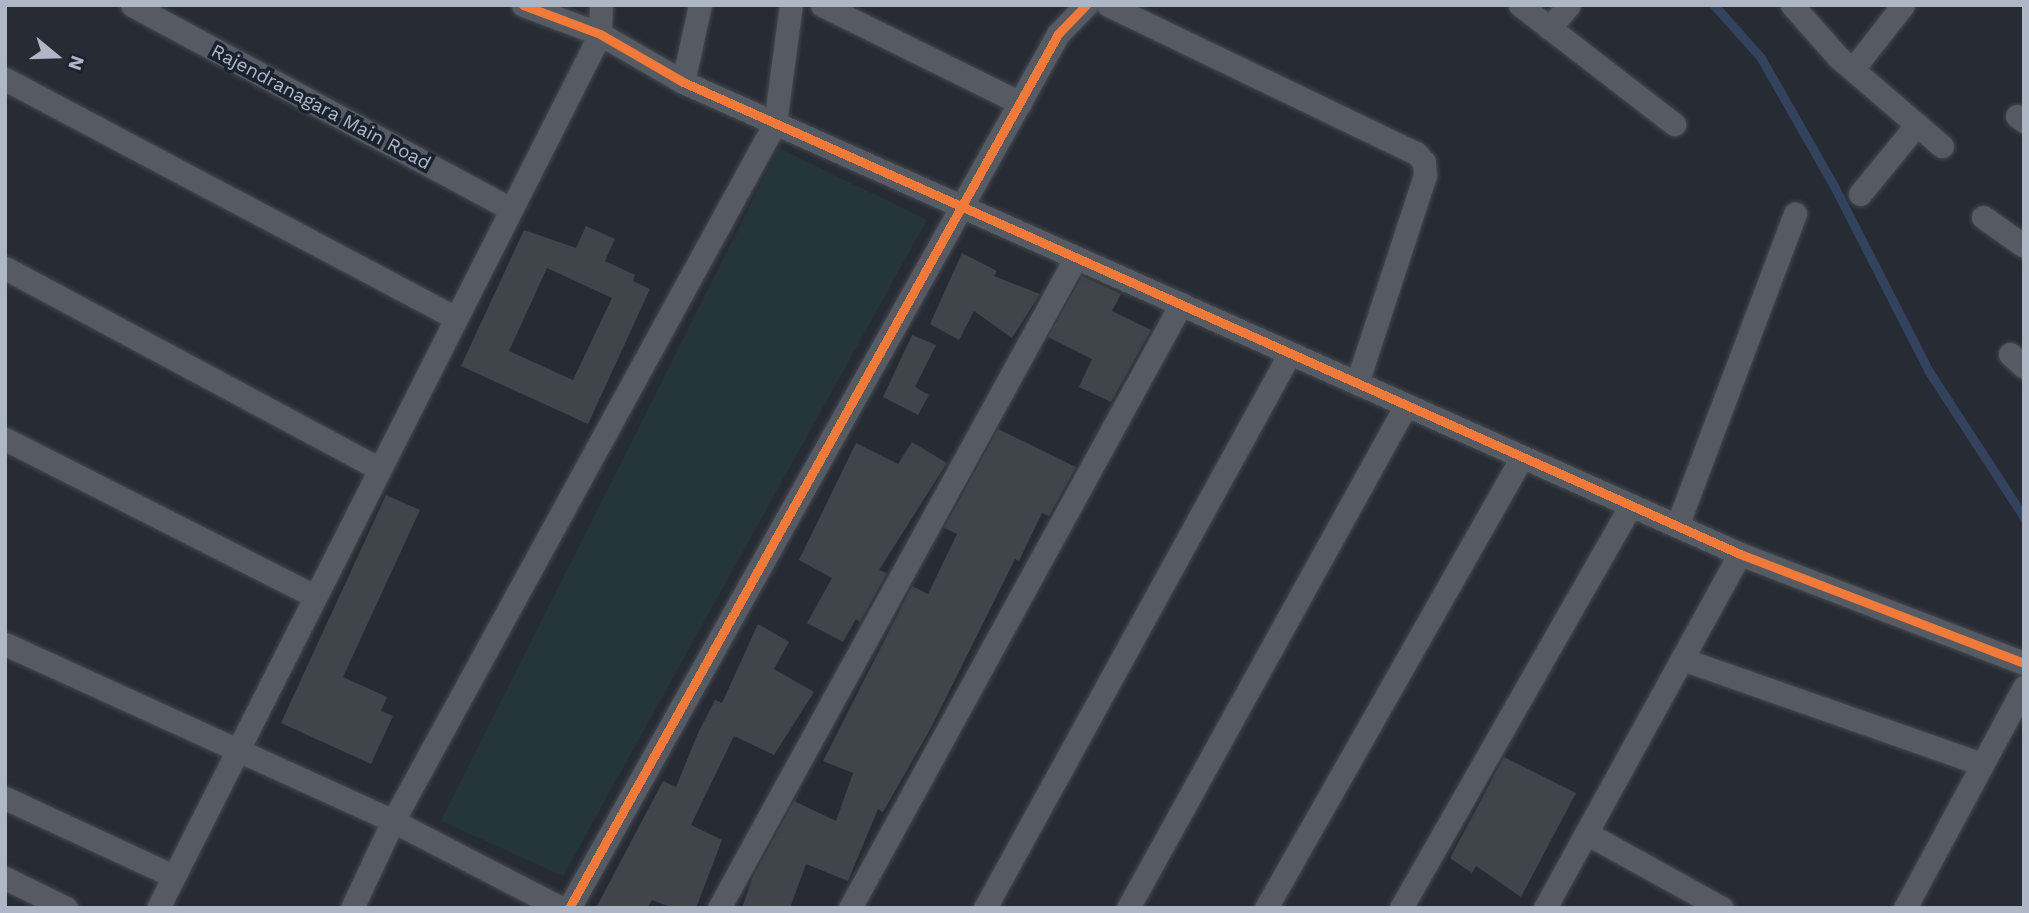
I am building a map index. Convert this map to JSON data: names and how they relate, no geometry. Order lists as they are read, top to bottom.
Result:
{
  "streets": {
    "street": ["Rajendranagara Main Road"]
  },
  "north": "right"
}
